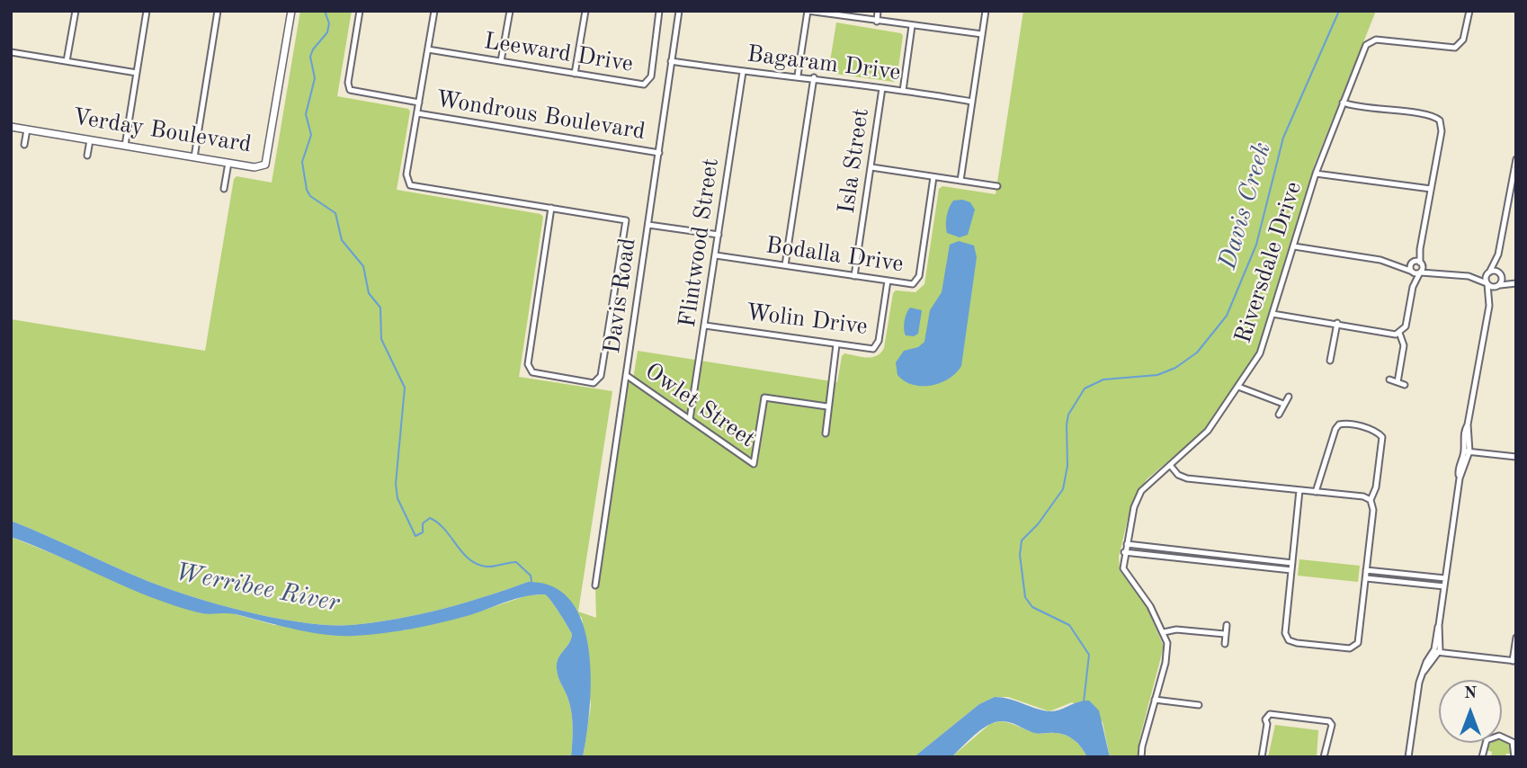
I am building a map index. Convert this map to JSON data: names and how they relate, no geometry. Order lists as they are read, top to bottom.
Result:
{
  "streets": {
    "street": [
      "Leeward Drive",
      "Bagaram Drive",
      "Wondrous Boulevard",
      "Verday Boulevard",
      "Isla Street",
      "Flintwood Street",
      "Bodalla Drive",
      "Riversdale Drive",
      "Davis Road",
      "Wolin Drive",
      "Owlet Street"
    ]
  },
  "crossings": [
    ["Bagaram Drive", "Isla Street"],
    ["Bagaram Drive", "Flintwood Street"],
    ["Bagaram Drive", "Davis Road"],
    ["Wondrous Boulevard", "Davis Road"],
    ["Isla Street", "Bodalla Drive"],
    ["Flintwood Street", "Bodalla Drive"],
    ["Flintwood Street", "Wolin Drive"],
    ["Flintwood Street", "Owlet Street"],
    ["Bodalla Drive", "Wolin Drive"],
    ["Davis Road", "Owlet Street"]
  ],
  "water": ["Davis Creek", "Werribee River"],
  "north": "top"
}
